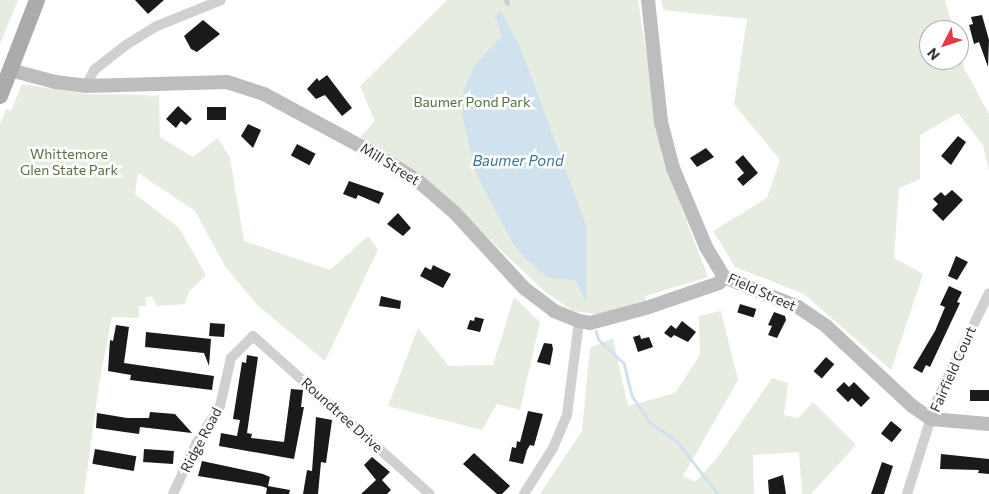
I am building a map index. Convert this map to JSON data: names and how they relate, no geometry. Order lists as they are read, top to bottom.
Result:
{
  "streets": {
    "street": [
      "Mill Street",
      "Field Street",
      "Fairfield Court",
      "Roundtree Drive",
      "Ridge Road"
    ]
  },
  "crossings": [
    ["Mill Street", "Field Street"],
    ["Field Street", "Fairfield Court"],
    ["Roundtree Drive", "Ridge Road"]
  ],
  "water": ["Baumer Pond"],
  "parks": ["Baumer Pond Park", "Whittemore Glen State Park"],
  "north": "bottom left"
}
